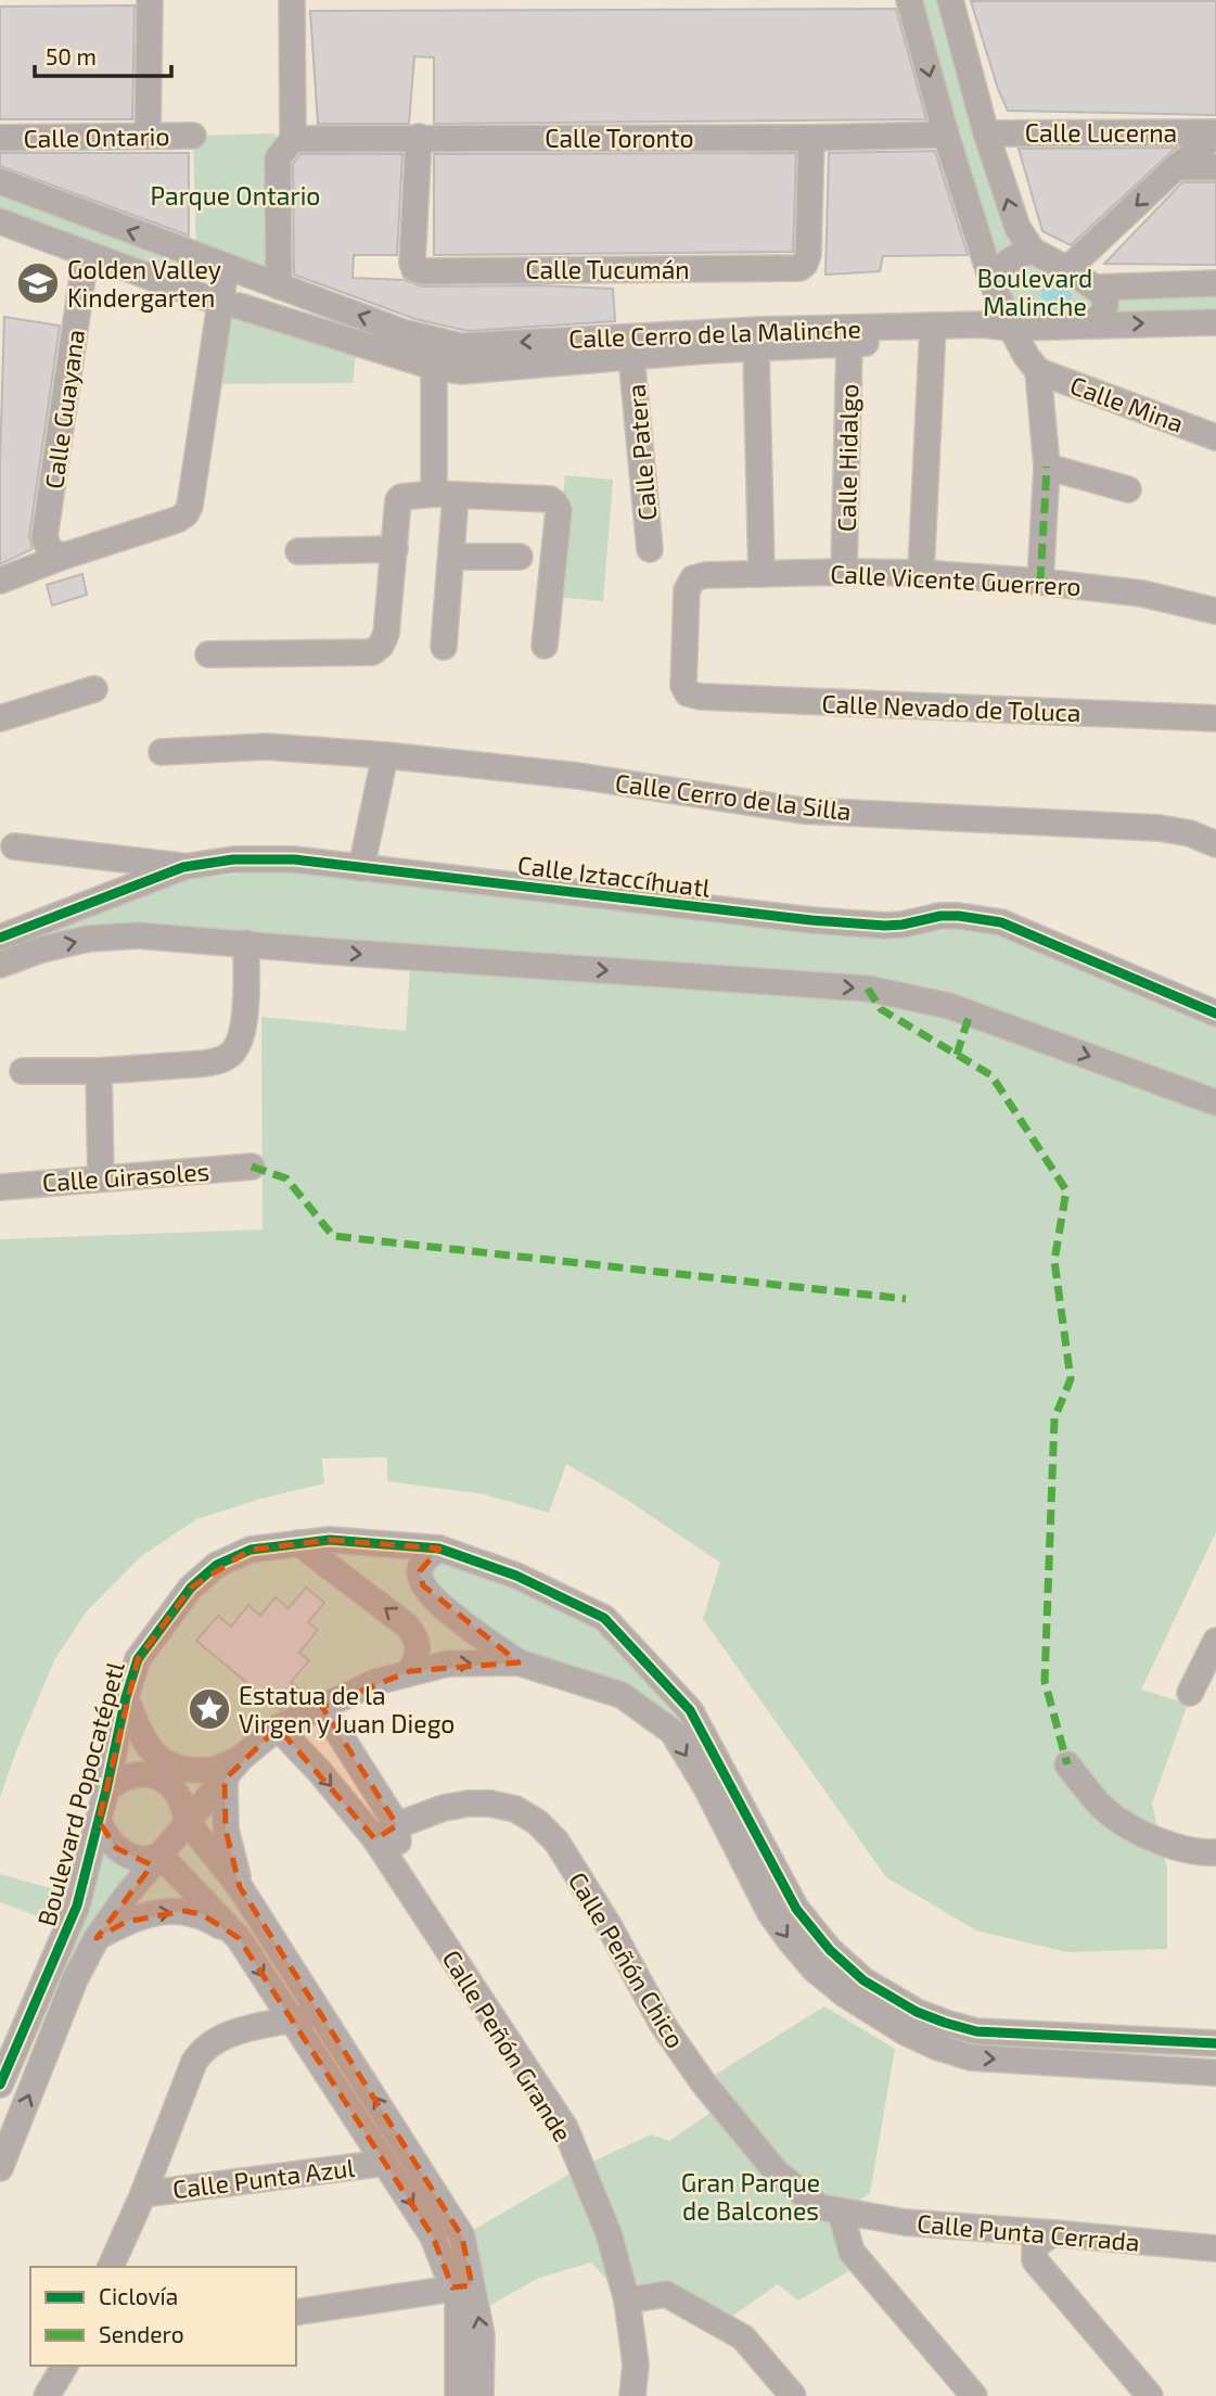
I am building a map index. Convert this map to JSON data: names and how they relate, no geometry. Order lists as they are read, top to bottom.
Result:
{
  "streets": {
    "street": [
      "Calle Lucerna",
      "Calle Ontario",
      "Calle Toronto",
      "Calle Tucumán",
      "Calle Cerro de la Malinche",
      "Calle Mina",
      "Calle Guayana",
      "Calle Patera",
      "Calle Hidalgo",
      "Calle Vicente Guerrero",
      "Calle Nevado de Toluca",
      "Calle Cerro de la Silla",
      "Calle Iztaccíhuatl",
      "Calle Girasoles",
      "Boulevard Popocatépetl",
      "Calle Peñón Chico",
      "Calle Peñón Grande",
      "Calle Punta Azul",
      "Calle Punta Cerrada"
    ]
  },
  "crossings": [
    ["Calle Toronto", "Calle Tucumán"],
    ["Calle Cerro de la Malinche", "Calle Guayana"],
    ["Calle Cerro de la Malinche", "Calle Patera"],
    ["Calle Cerro de la Malinche", "Calle Hidalgo"],
    ["Calle Hidalgo", "Calle Vicente Guerrero"],
    ["Calle Vicente Guerrero", "Calle Nevado de Toluca"],
    ["Boulevard Popocatépetl", "Calle Punta Azul"],
    ["Calle Peñón Chico", "Calle Peñón Grande"],
    ["Calle Peñón Chico", "Calle Punta Cerrada"]
  ],
  "parks": ["Parque Ontario", "Boulevard Malinche", "Gran Parque de Balcones"],
  "places": {
    "school or university": ["Golden Valley Kindergarten"],
    "place": ["Estatua de la Virgen y Juan Diego"]
  },
  "legend": ["Ciclovía", "Sendero"],
  "scale_bar": "50 m"
}
